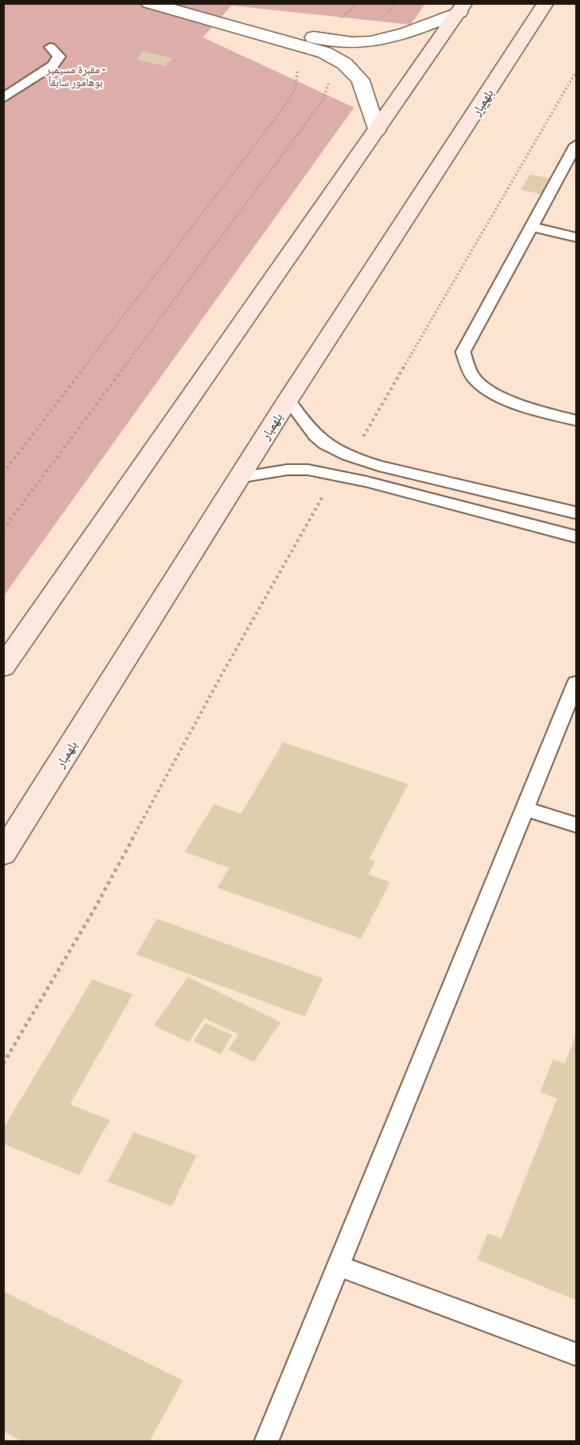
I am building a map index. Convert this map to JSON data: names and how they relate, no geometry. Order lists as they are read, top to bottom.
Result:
{
  "streets": {
    "street": ["بلهمبار"]
  },
  "parks": ["مقبرة مسيمير - بوهامور سابقاً"]
}
